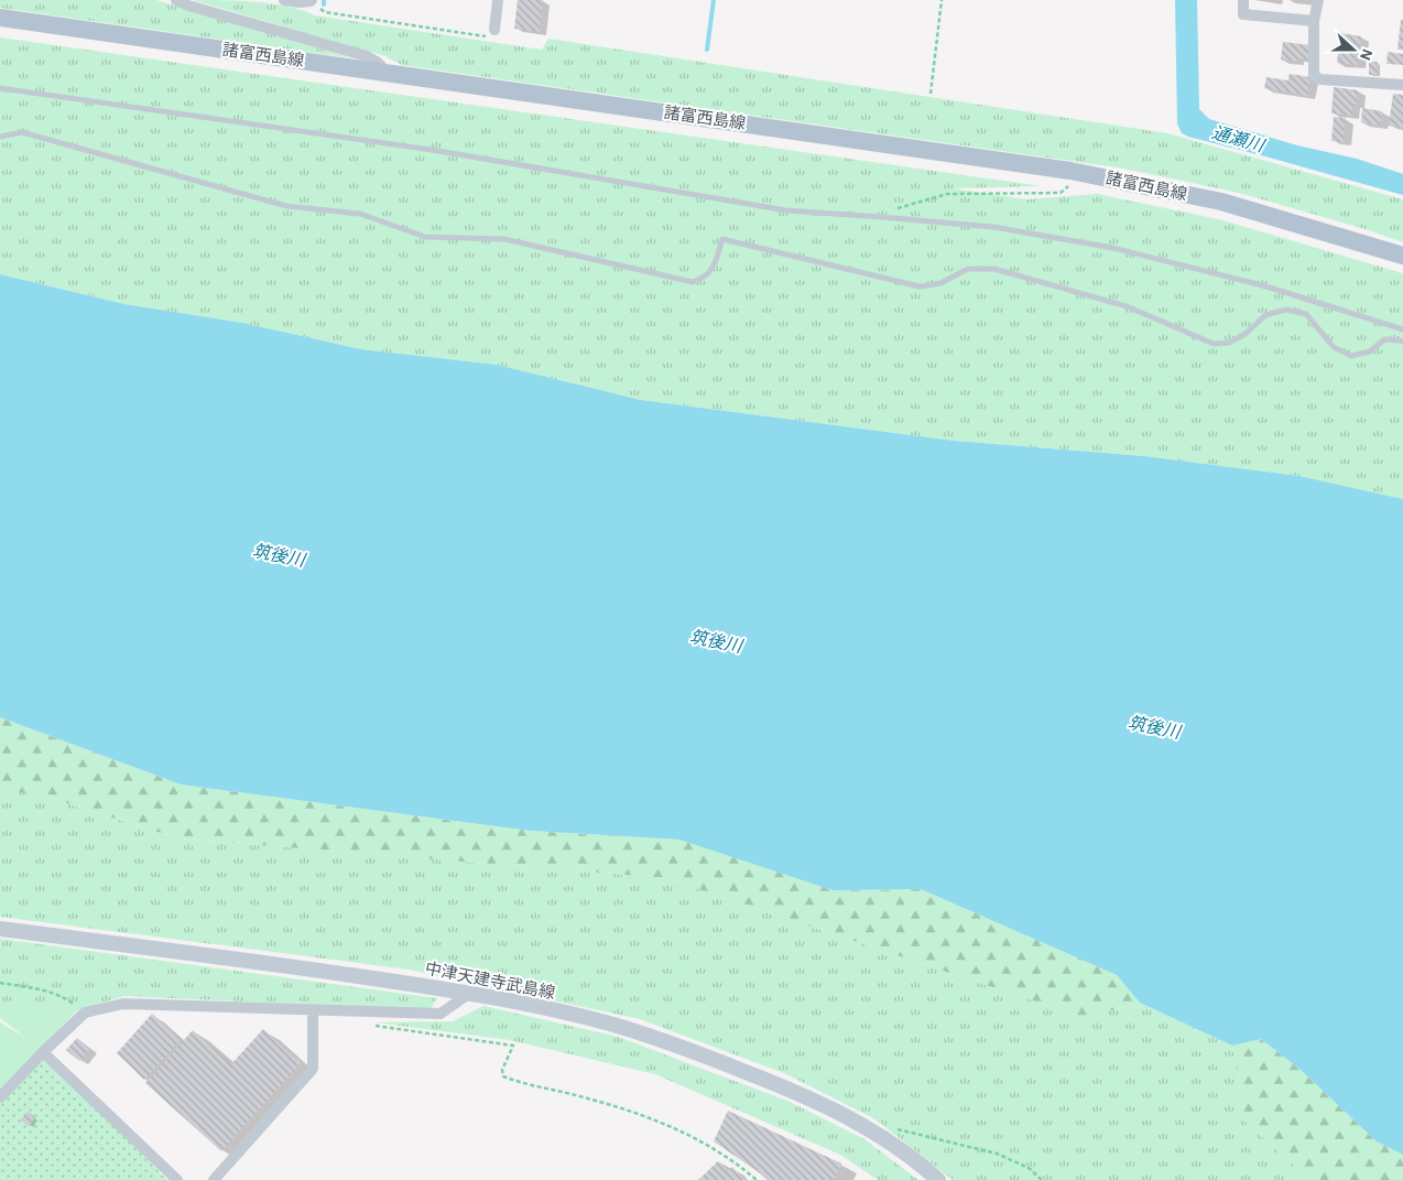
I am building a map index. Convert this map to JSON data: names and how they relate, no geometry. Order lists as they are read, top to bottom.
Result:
{
  "streets": {
    "main road": ["諸富西島線", "中津天建寺武島線"]
  },
  "water": ["通瀬川", "筑後川"],
  "north": "right"
}
